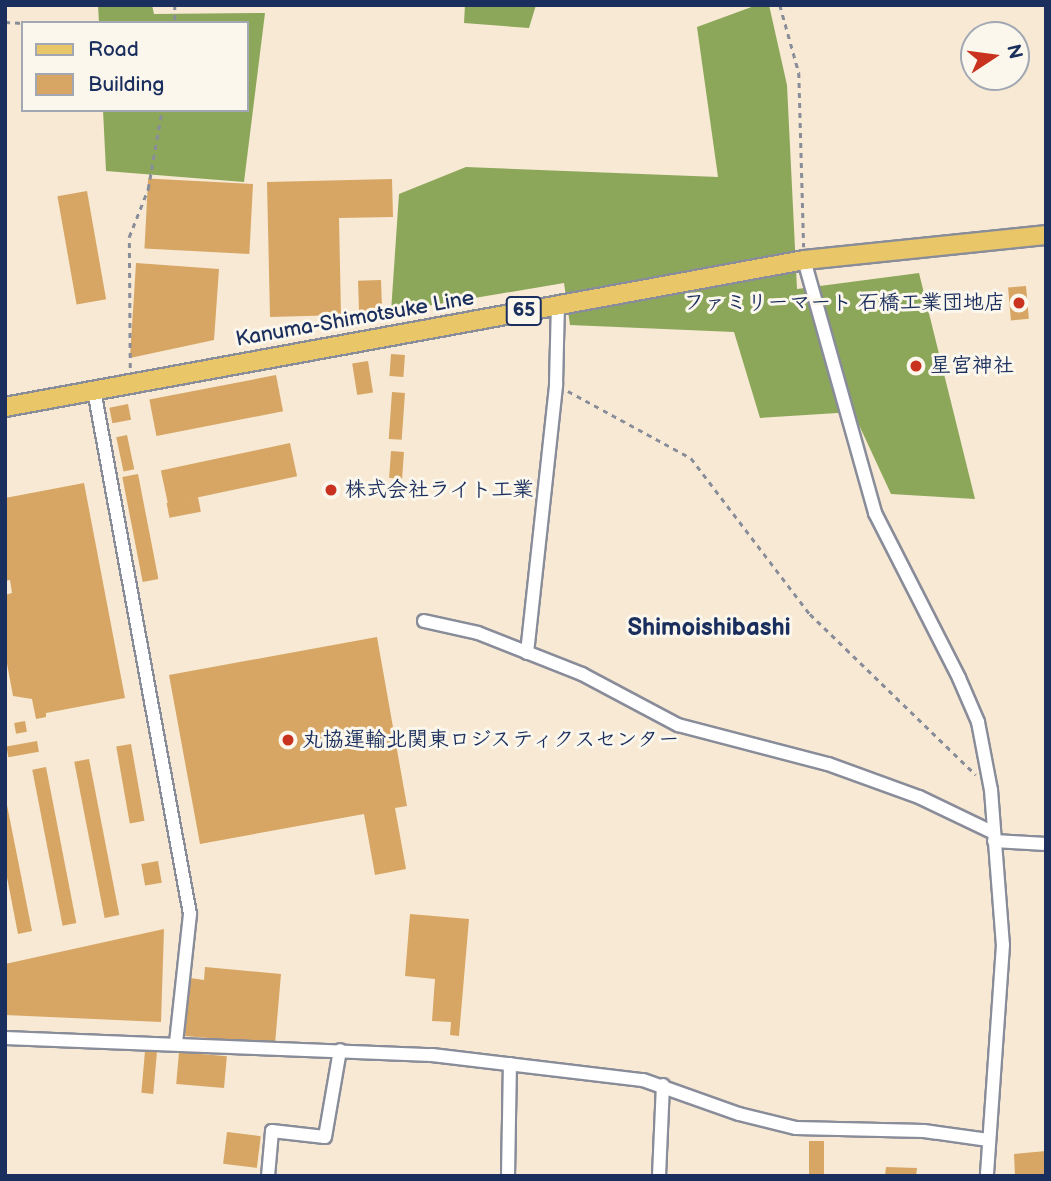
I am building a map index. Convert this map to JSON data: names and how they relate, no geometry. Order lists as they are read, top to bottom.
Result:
{
  "streets": {
    "main road": ["65", "Kanuma-Shimotsuke Line"]
  },
  "districts": ["Shimoishibashi"],
  "places": [
    "ファミリーマート 石橋工業団地店",
    "星宮神社",
    "株式会社ライト工業",
    "丸協運輸北関東ロジスティクスセンター"
  ],
  "legend": ["Road", "Building"],
  "north": "right"
}
